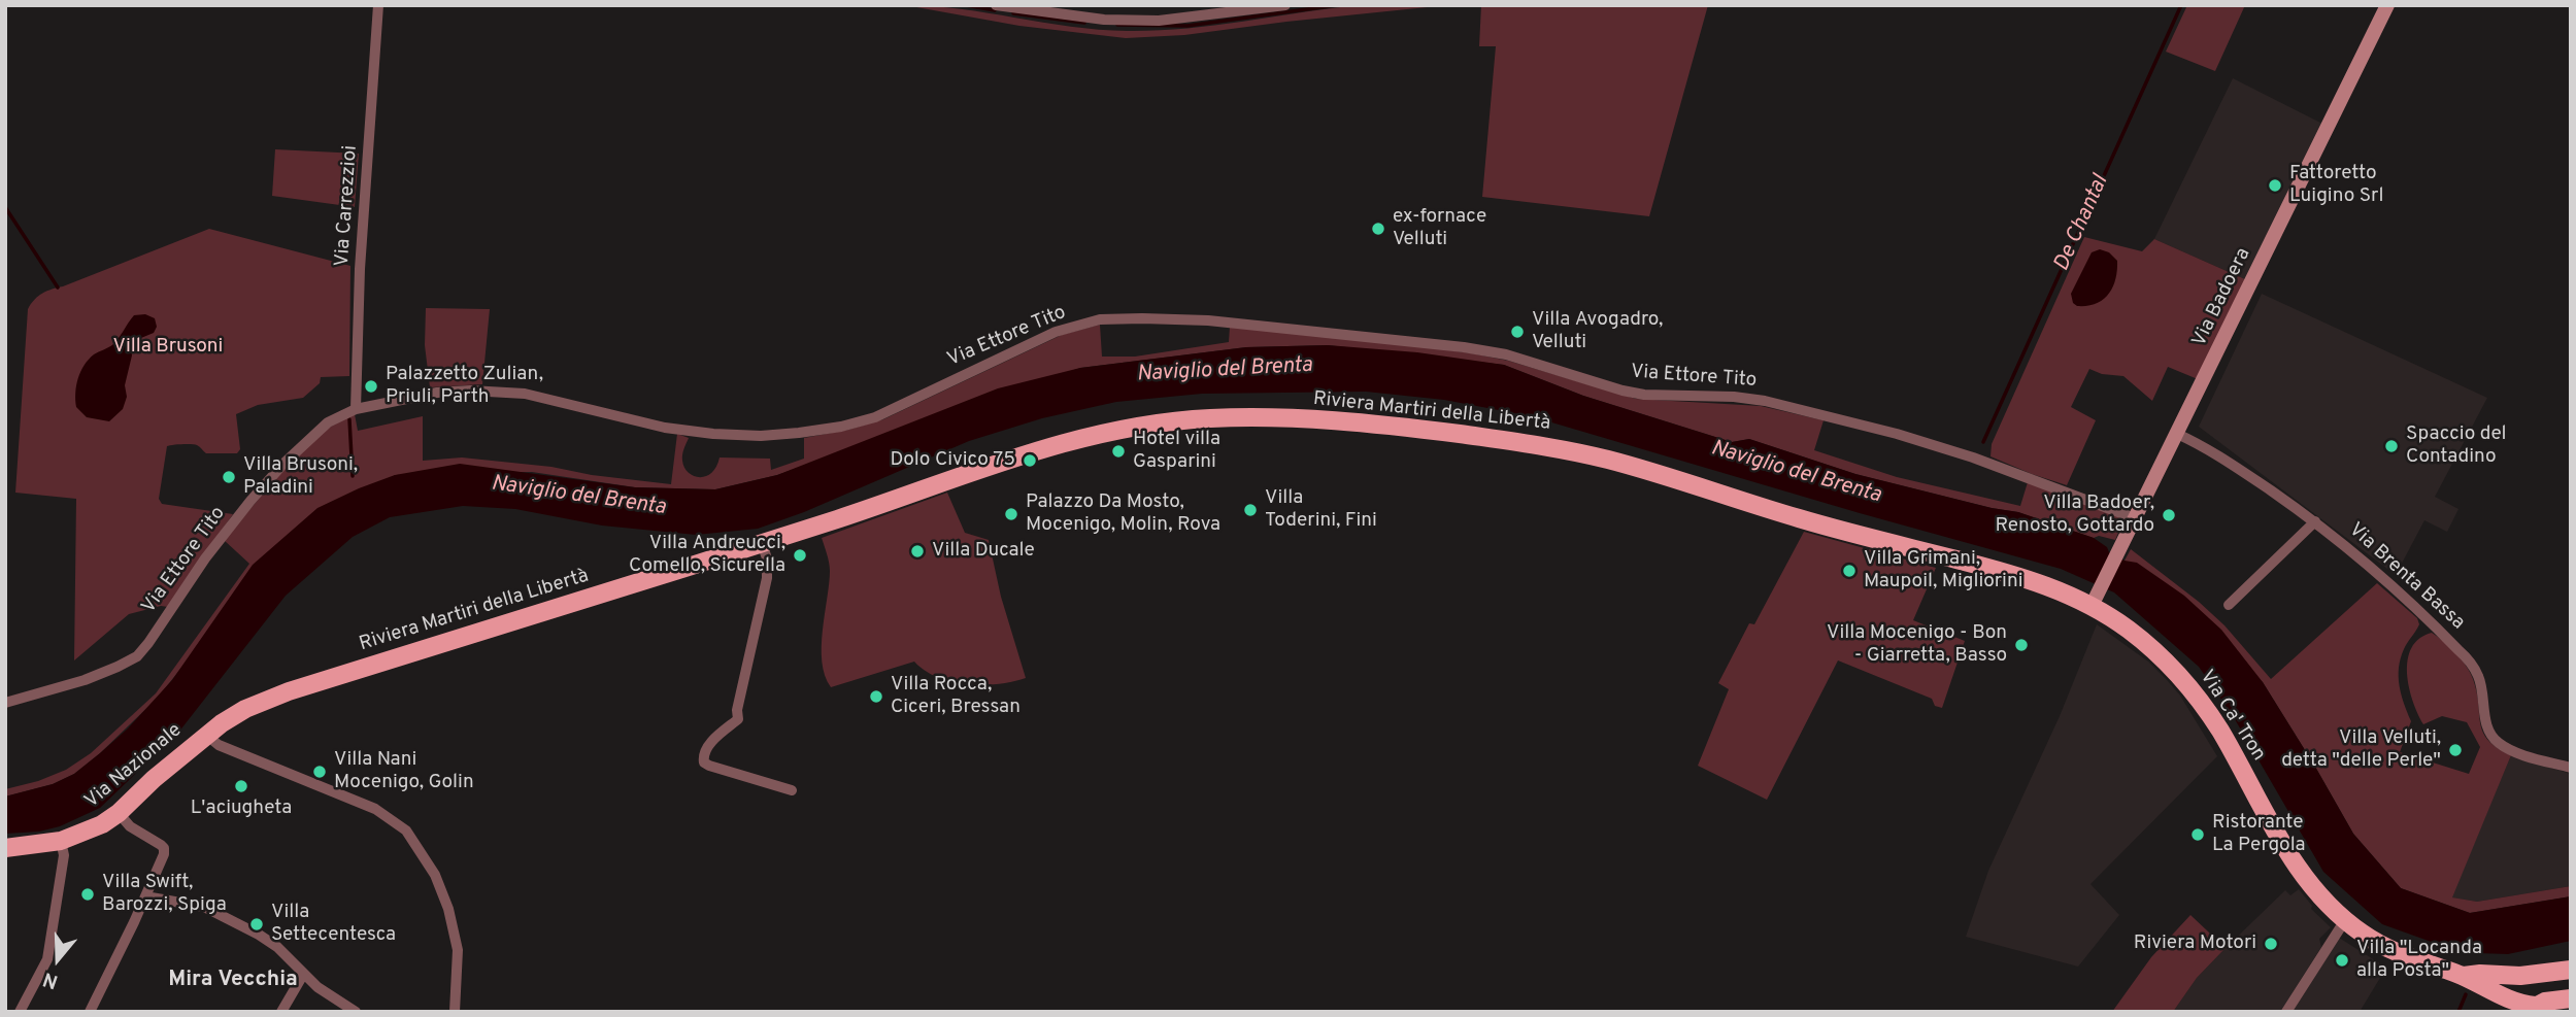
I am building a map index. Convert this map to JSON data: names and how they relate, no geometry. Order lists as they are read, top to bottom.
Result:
{
  "streets": {
    "main road": [
      "Via Badoera",
      "Riviera Martiri della Libertà",
      "Via Ca' Tron",
      "Via Nazionale"
    ],
    "street": ["Via Carrezzioi", "Via Ettore Tito", "Via Brenta Bassa"]
  },
  "crossings": [
    ["Via Carrezzioi", "Via Ettore Tito"],
    ["Via Badoera", "Via Ettore Tito"],
    ["Via Badoera", "Riviera Martiri della Libertà"],
    ["Via Badoera", "Via Brenta Bassa"],
    ["Via Badoera", "Via Ca' Tron"],
    ["Riviera Martiri della Libertà", "Via Ca' Tron"],
    ["Riviera Martiri della Libertà", "Via Nazionale"]
  ],
  "districts": ["Mira Vecchia"],
  "water": ["De Chantal", "Naviglio del Brenta"],
  "parks": ["Villa Brusoni"],
  "places": [
    "Fattoretto Luigino Srl",
    "ex-fornace Velluti",
    "Villa Avogadro, Velluti",
    "Palazzetto Zulian, Priuli, Parth",
    "Spaccio del Contadino",
    "Hotel villa Gasparini",
    "Dolo Civico 75",
    "Villa Brusoni, Paladini",
    "Villa Toderini, Fini",
    "Palazzo Da Mosto, Mocenigo, Molin, Rova",
    "Villa Badoer, Renosto, Gottardo",
    "Villa Ducale",
    "Villa Andreucci, Comello, Sicurella",
    "Villa Grimani, Maupoil, Migliorini",
    "Villa Mocenigo - Bon - Giarretta, Basso",
    "Villa Rocca, Ciceri, Bressan",
    "Villa Velluti, detta \"delle Perle\"",
    "Villa Nani Mocenigo, Golin",
    "L'aciugheta",
    "Ristorante La Pergola",
    "Villa Swift, Barozzi, Spiga",
    "Villa Settecentesca",
    "Riviera Motori",
    "Villa \"Locanda alla Posta\""
  ],
  "north": "bottom"
}
